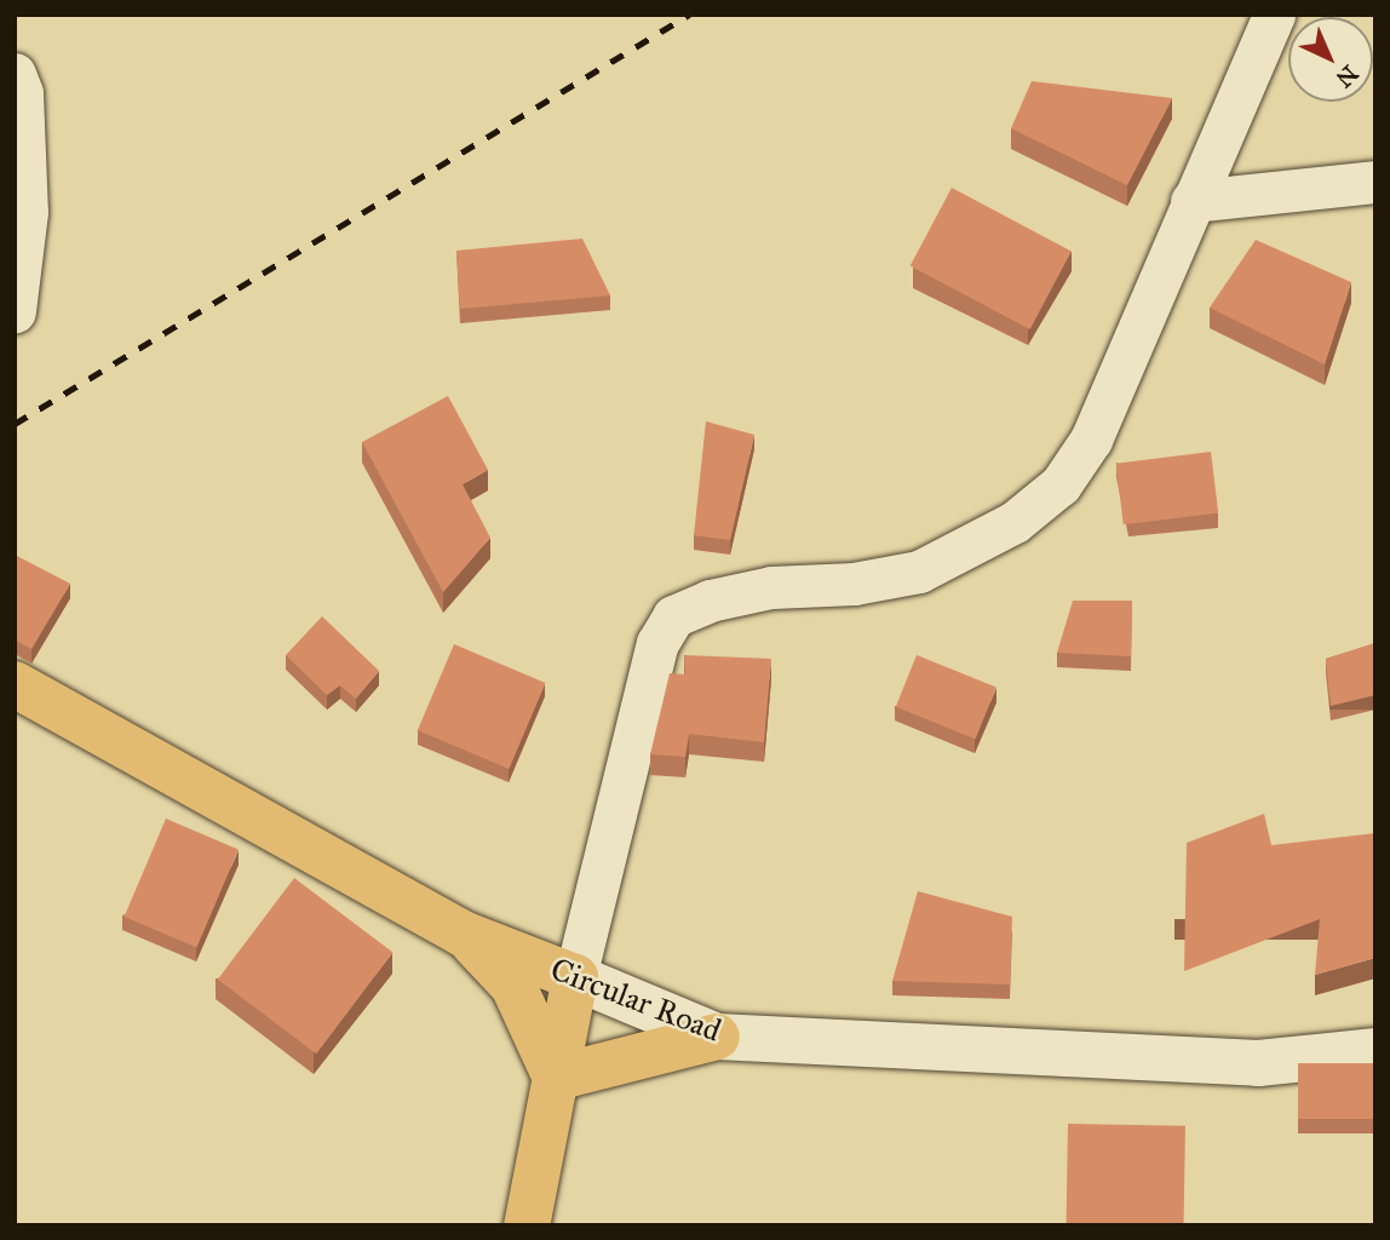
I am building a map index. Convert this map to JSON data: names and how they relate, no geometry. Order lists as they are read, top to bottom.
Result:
{
  "streets": {
    "main road": ["Circular Road"]
  },
  "north": "bottom right"
}
